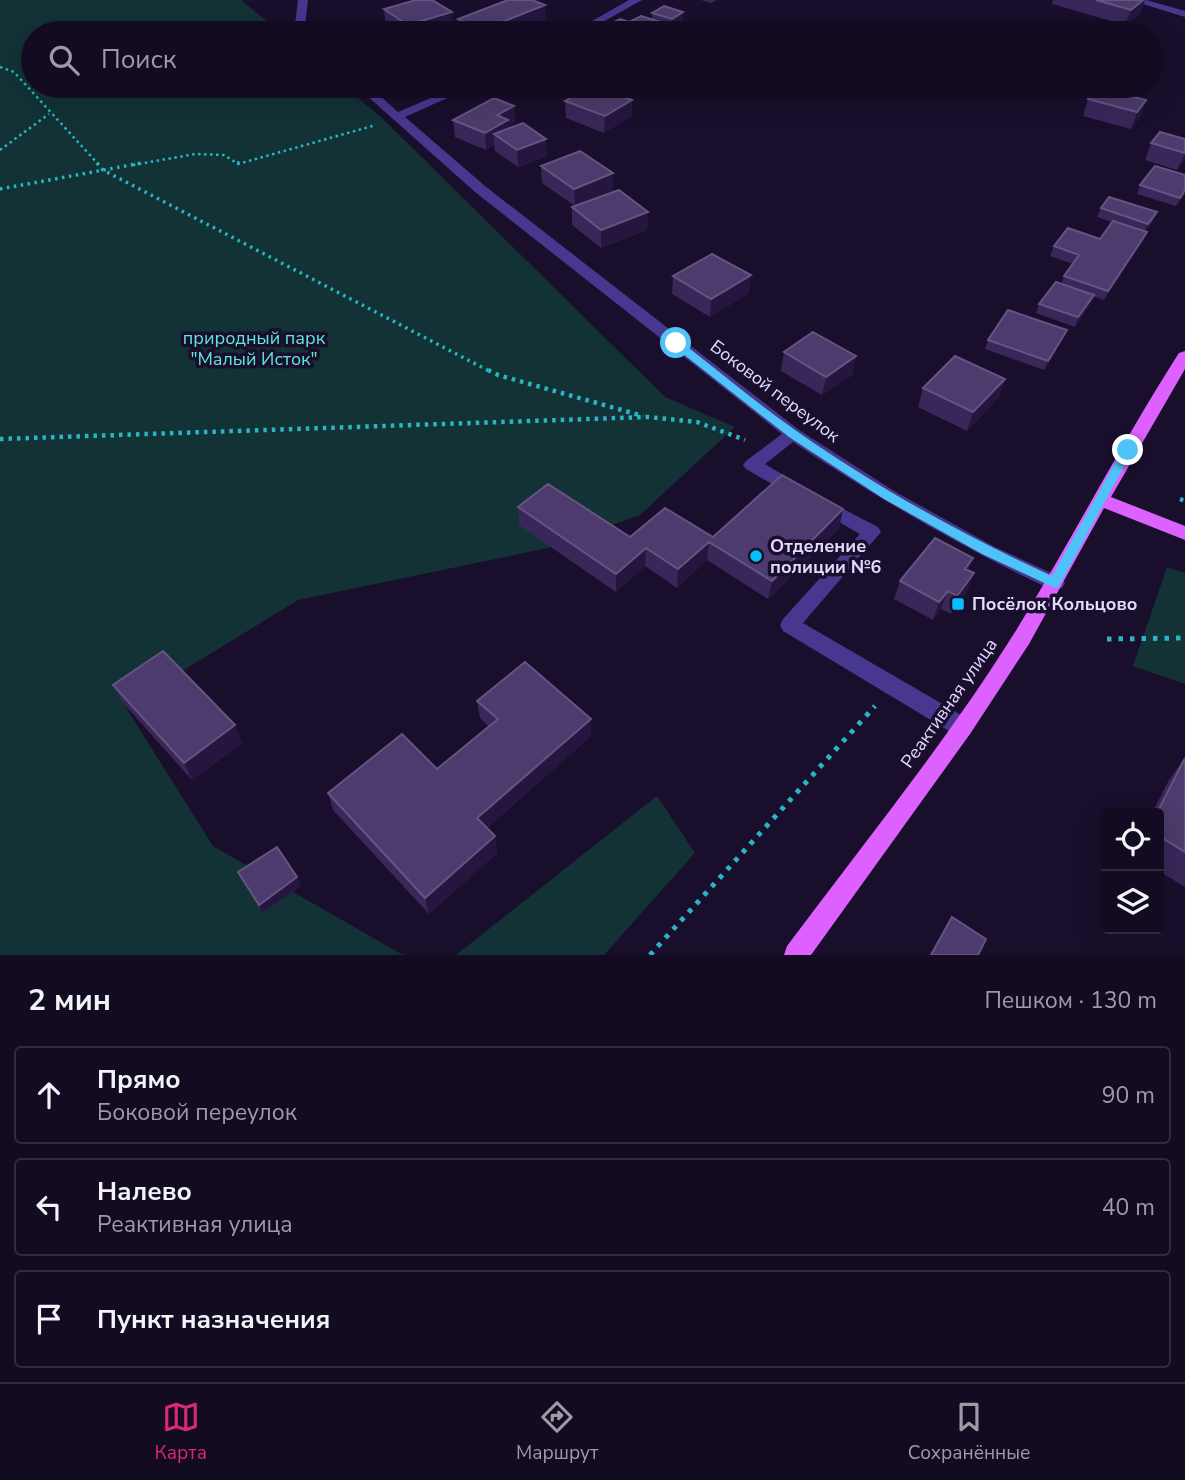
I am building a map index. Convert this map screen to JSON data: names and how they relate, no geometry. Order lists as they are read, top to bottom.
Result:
{
  "streets": {
    "main road": ["Реактивная улица"],
    "street": ["Боковой переулок"]
  },
  "crossings": [
    ["Боковой переулок", "Реактивная улица"]
  ],
  "parks": ["природный парк \"Малый Исток\""],
  "places": {
    "other": ["Отделение полиции №6"],
    "transit": ["Посёлок Кольцово"]
  },
  "page": {
    "search": "Поиск",
    "heading": ["2 мин", "Пешком · 130 m"],
    "list": [
      ["Прямо", "Боковой переулок", "90 m"],
      ["Налево", "Реактивная улица", "40 m"],
      "Пункт назначения"
    ],
    "nav": ["Карта", "Маршрут", "Сохранённые"]
  }
}
